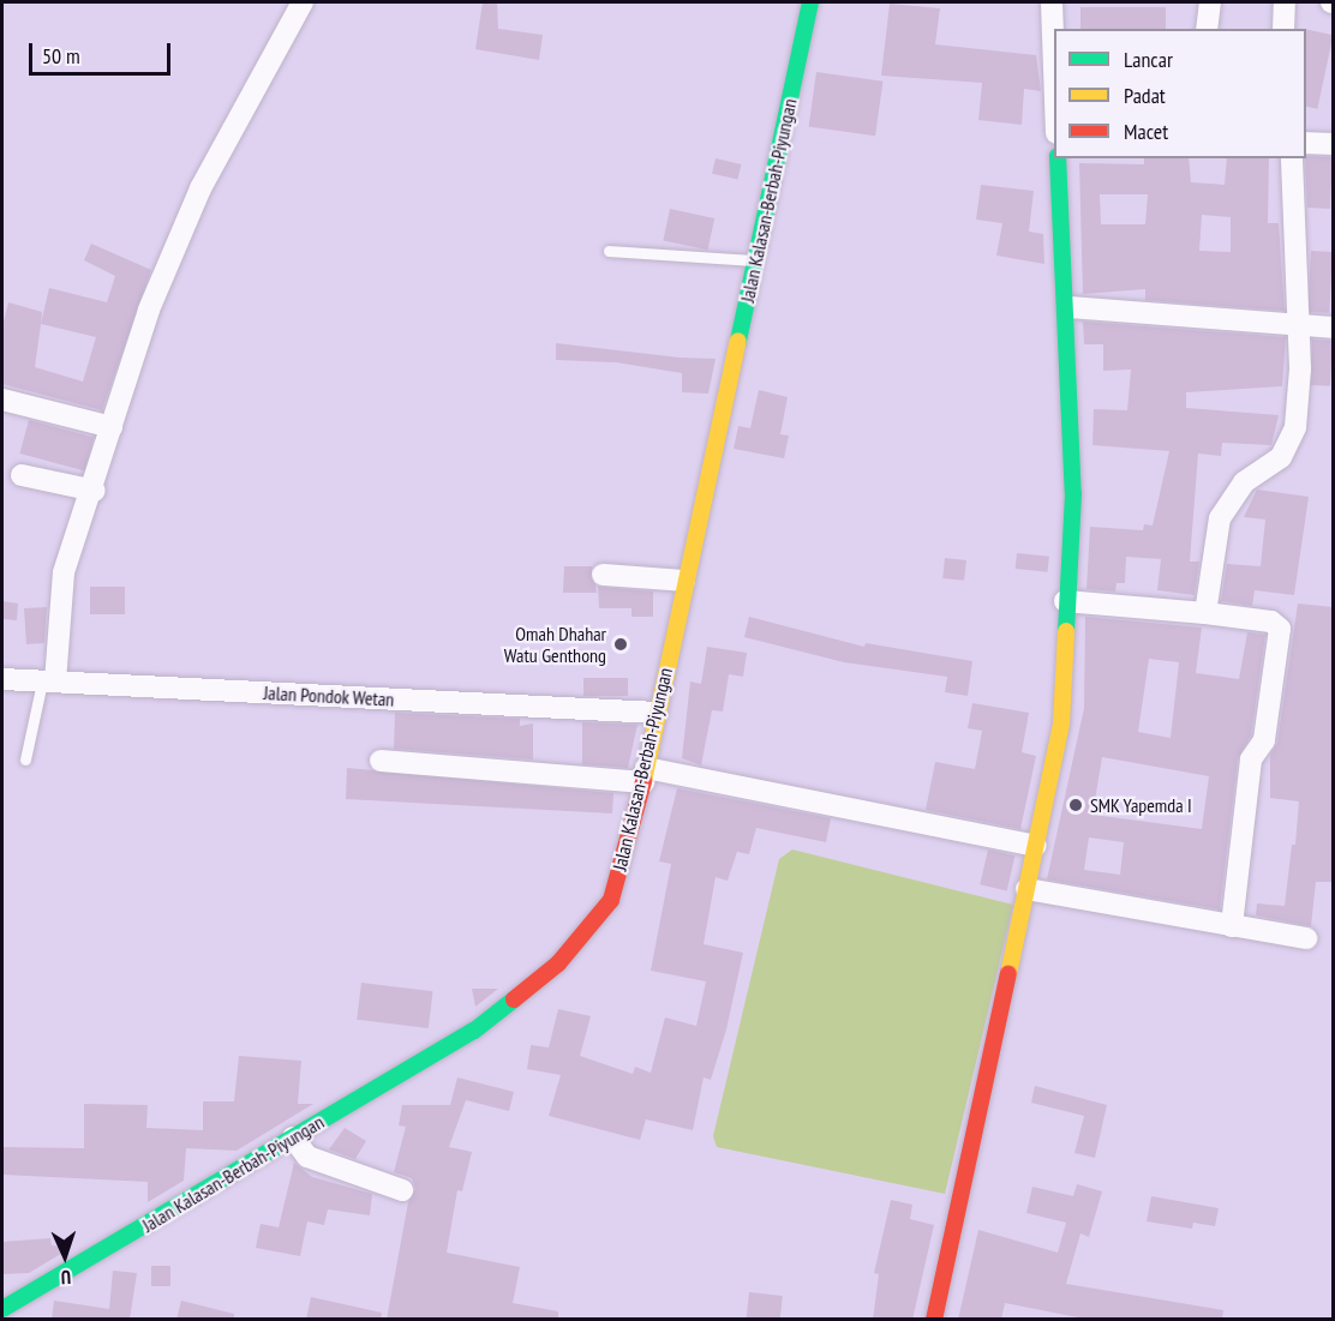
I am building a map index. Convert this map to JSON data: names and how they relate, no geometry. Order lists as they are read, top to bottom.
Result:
{
  "streets": {
    "street": ["Jalan Kalasan-Berbah-Piyungan", "Jalan Pondok Wetan"]
  },
  "crossings": [
    ["Jalan Kalasan-Berbah-Piyungan", "Jalan Pondok Wetan"]
  ],
  "places": ["Omah Dhahar Watu Genthong", "SMK Yapemda I"],
  "legend": ["Lancar", "Padat", "Macet"],
  "scale_bar": "50 m",
  "north": "bottom"
}
